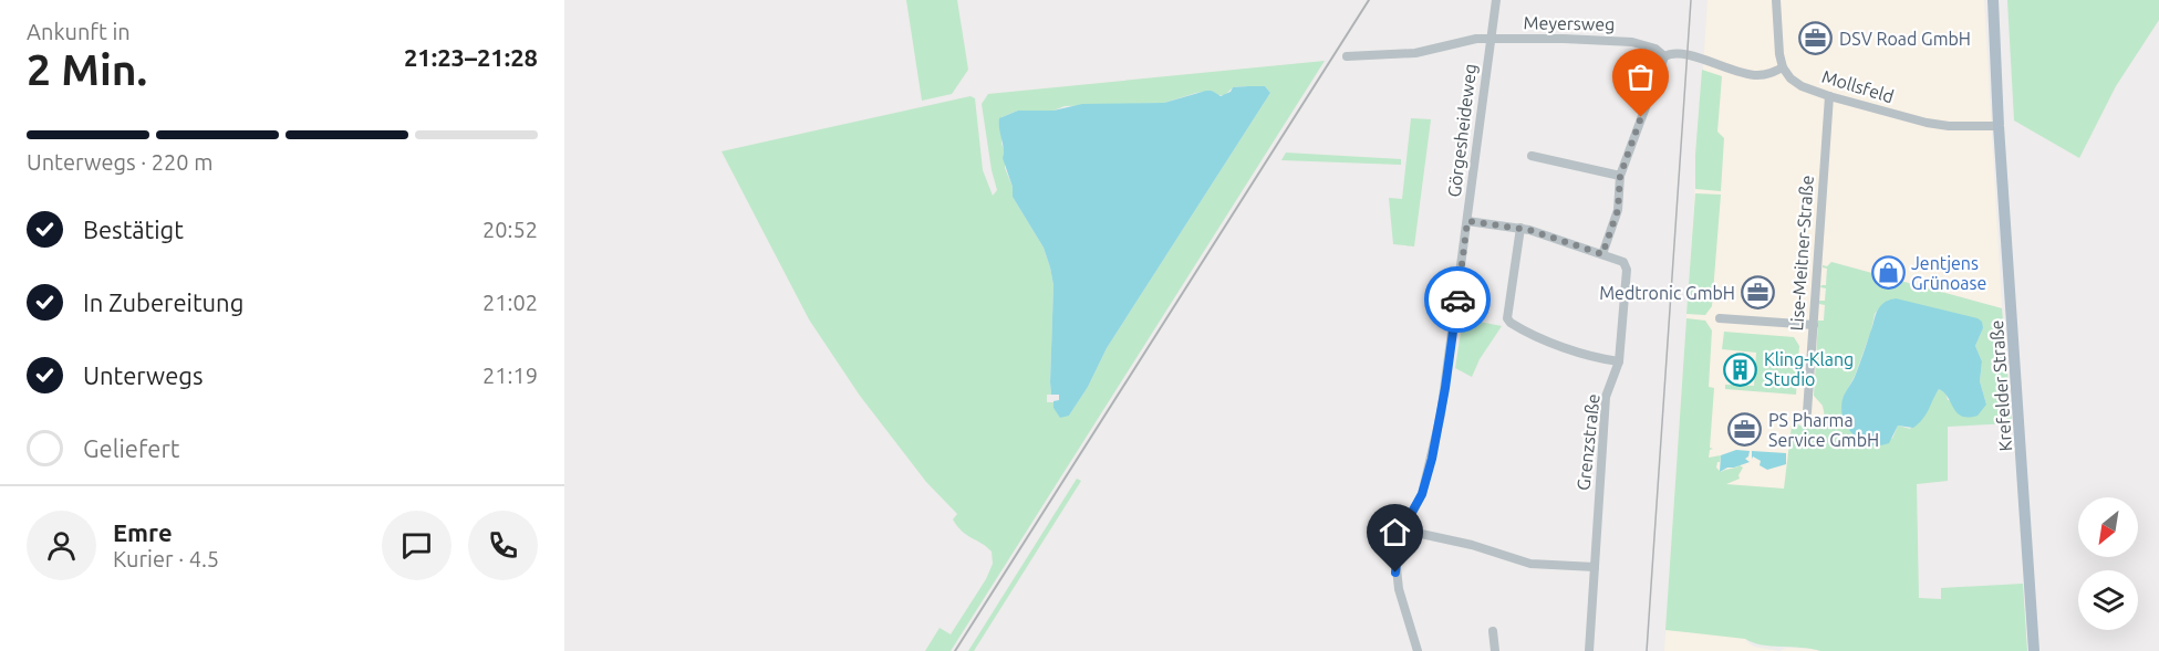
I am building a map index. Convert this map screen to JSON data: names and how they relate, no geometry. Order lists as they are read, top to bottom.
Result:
{
  "streets": {
    "main road": ["Krefelder Straße"],
    "street": [
      "Meyersweg",
      "Mollsfeld",
      "Görgesheideweg",
      "Lise-Meitner-Straße",
      "Grenzstraße"
    ]
  },
  "crossings": [
    ["Meyersweg", "Mollsfeld"],
    ["Meyersweg", "Görgesheideweg"],
    ["Mollsfeld", "Lise-Meitner-Straße"],
    ["Mollsfeld", "Krefelder Straße"]
  ],
  "places": {
    "office": ["DSV Road GmbH", "Medtronic GmbH", "PS Pharma Service GmbH"],
    "shop": ["Jentjens Grünoase"],
    "building": ["Kling-Klang Studio"]
  },
  "north": "bottom left",
  "page": {
    "heading": ["2 Min.", "Ankunft in", "21:23–21:28"],
    "panel": ["Emre", "Kurier · 4.5"],
    "bar": "Unterwegs · 220 m",
    "list": [
      ["Bestätigt", "20:52"],
      ["In Zubereitung", "21:02"],
      ["Unterwegs", "21:19"],
      "Geliefert"
    ]
  }
}
